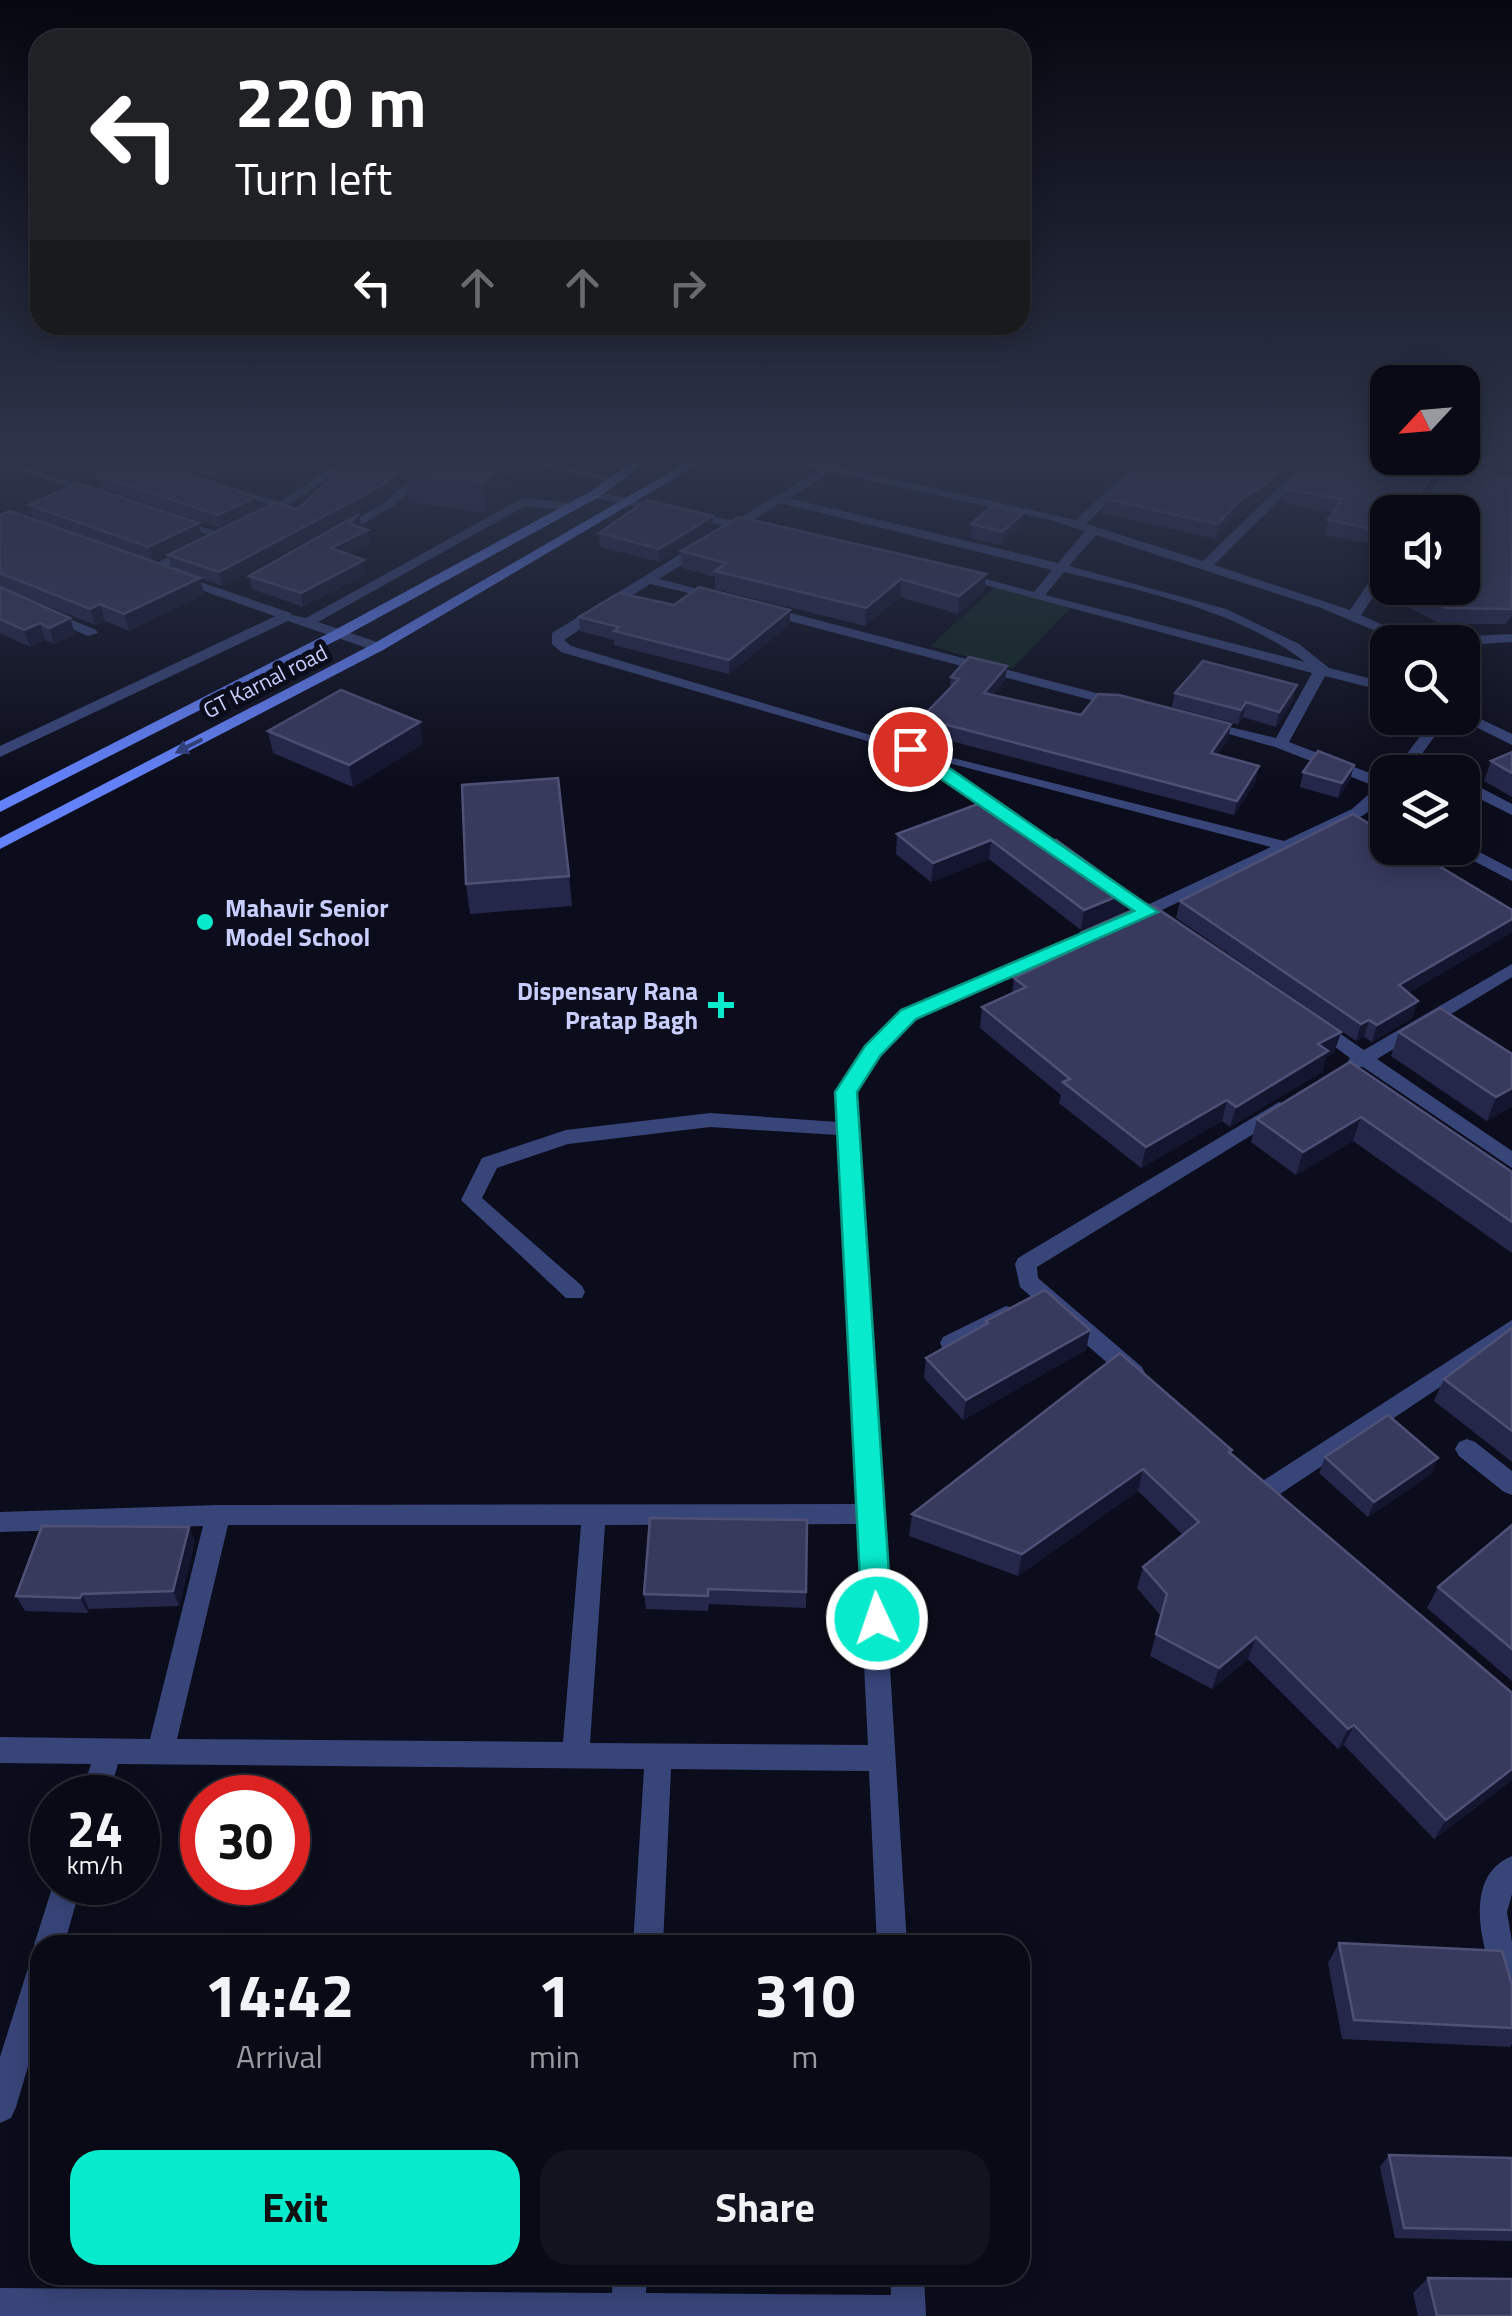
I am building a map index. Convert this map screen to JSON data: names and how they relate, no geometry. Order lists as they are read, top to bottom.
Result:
{
  "streets": {
    "main road": ["GT Karnal road"]
  },
  "places": {
    "other": ["Mahavir Senior Model School"],
    "health": ["Dispensary Rana Pratap Bagh"]
  },
  "north": "bottom left",
  "page": {
    "turn": ["220 m", "Turn left"],
    "speed": "24 km/h",
    "limit": "30",
    "eta": [
      "14:42",
      "Arrival",
      "1",
      "min",
      "310",
      "m"
    ],
    "buttons": ["Exit", "Share"]
  }
}
